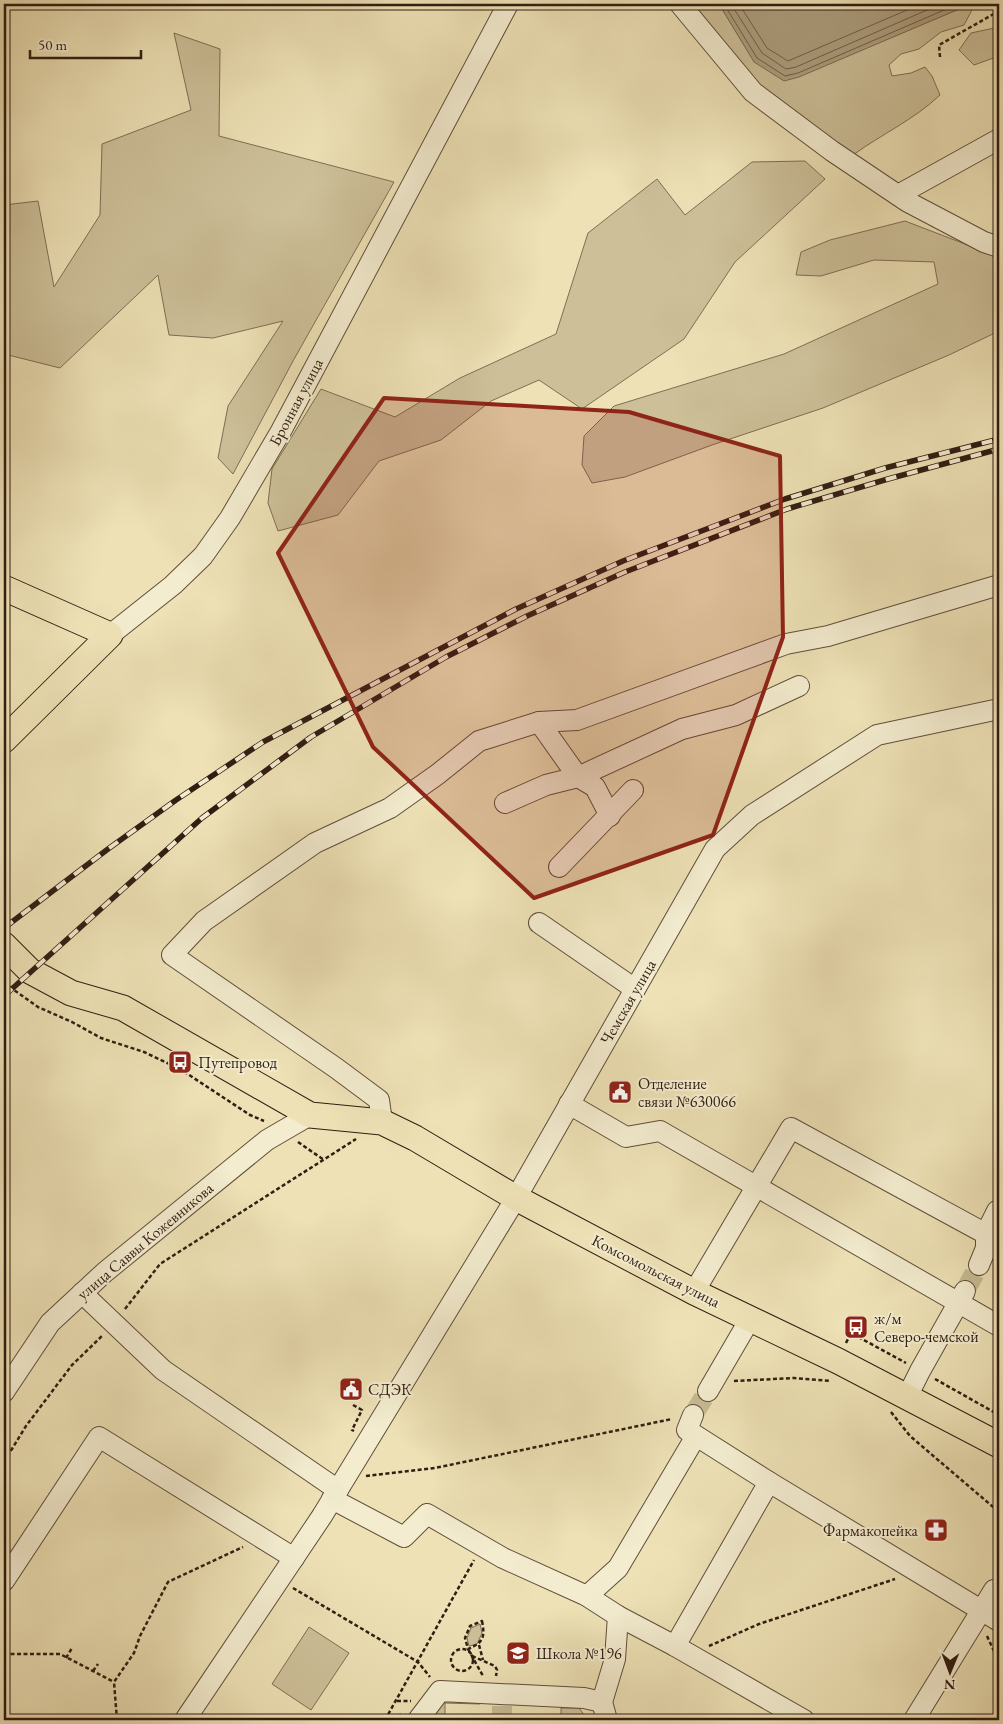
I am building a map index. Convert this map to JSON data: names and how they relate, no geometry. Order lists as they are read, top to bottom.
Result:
{
  "streets": {
    "main road": ["Бронная улица", "Комсомольская улица"],
    "street": ["Чемская улица", "улица Саввы Кожевникова"]
  },
  "crossings": [
    ["Чемская улица", "Комсомольская улица"],
    ["улица Саввы Кожевникова", "Комсомольская улица"]
  ],
  "places": {
    "bus stop": ["Путепровод", "ж/м Северо-чемской"],
    "public building": ["Отделение связи №630066", "СДЭК"],
    "pharmacy": ["Фармакопейка"],
    "school or university": ["Школа №196"]
  },
  "scale_bar": "50 m",
  "north": "bottom"
}
